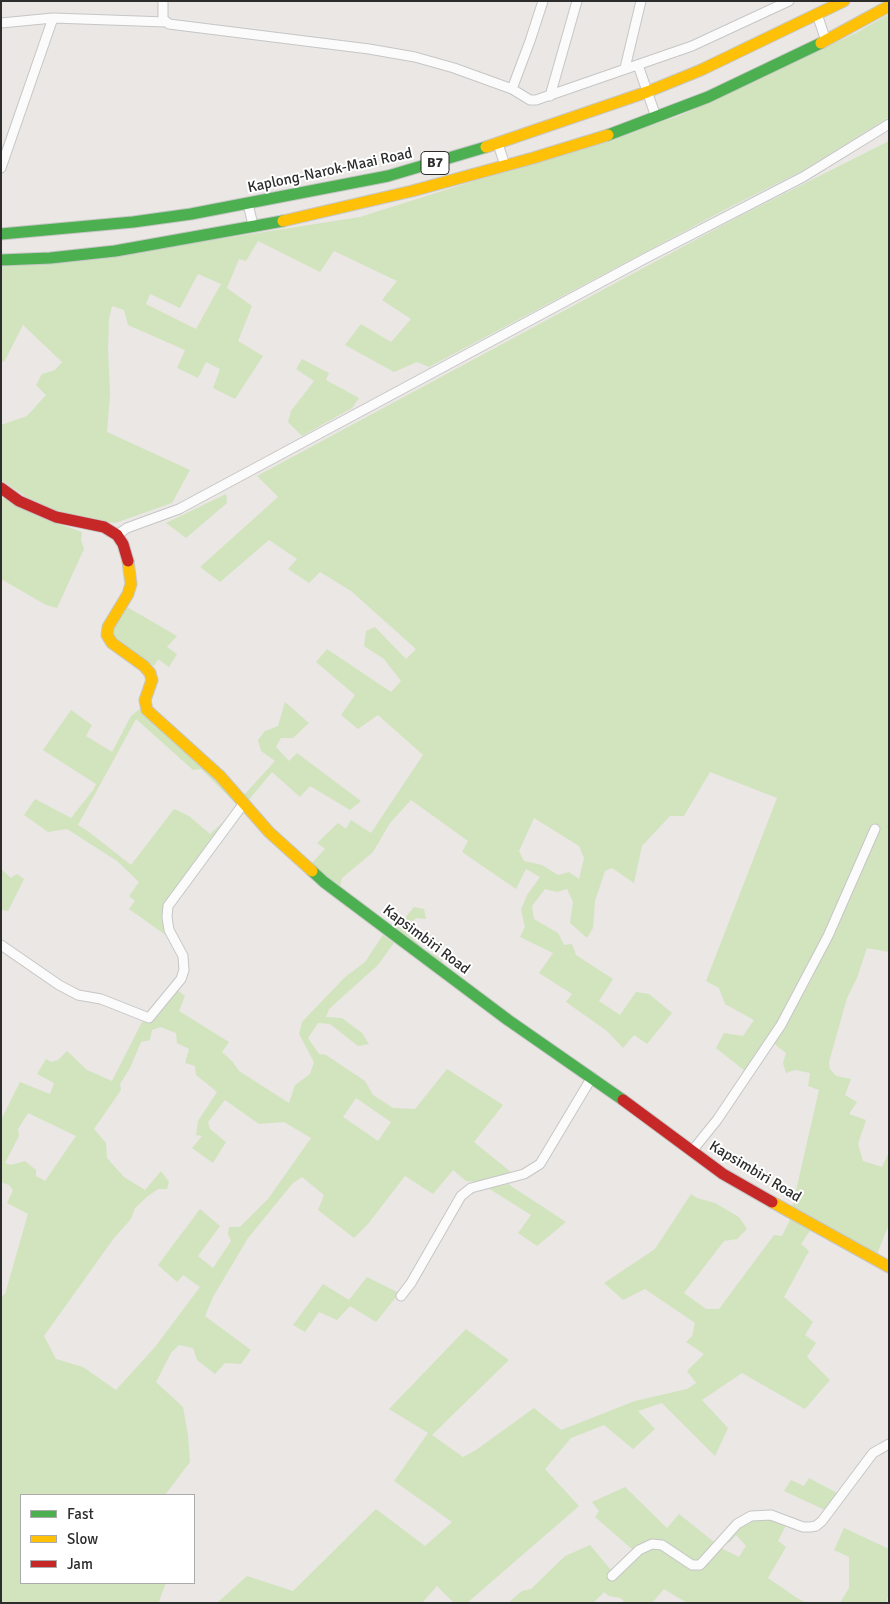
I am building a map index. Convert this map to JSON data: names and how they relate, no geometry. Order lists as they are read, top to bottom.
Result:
{
  "streets": {
    "main road": ["B7", "Kaplong-Narok-Maai Road", "Kapsimbiri Road"]
  },
  "legend": ["Fast", "Slow", "Jam"]
}
